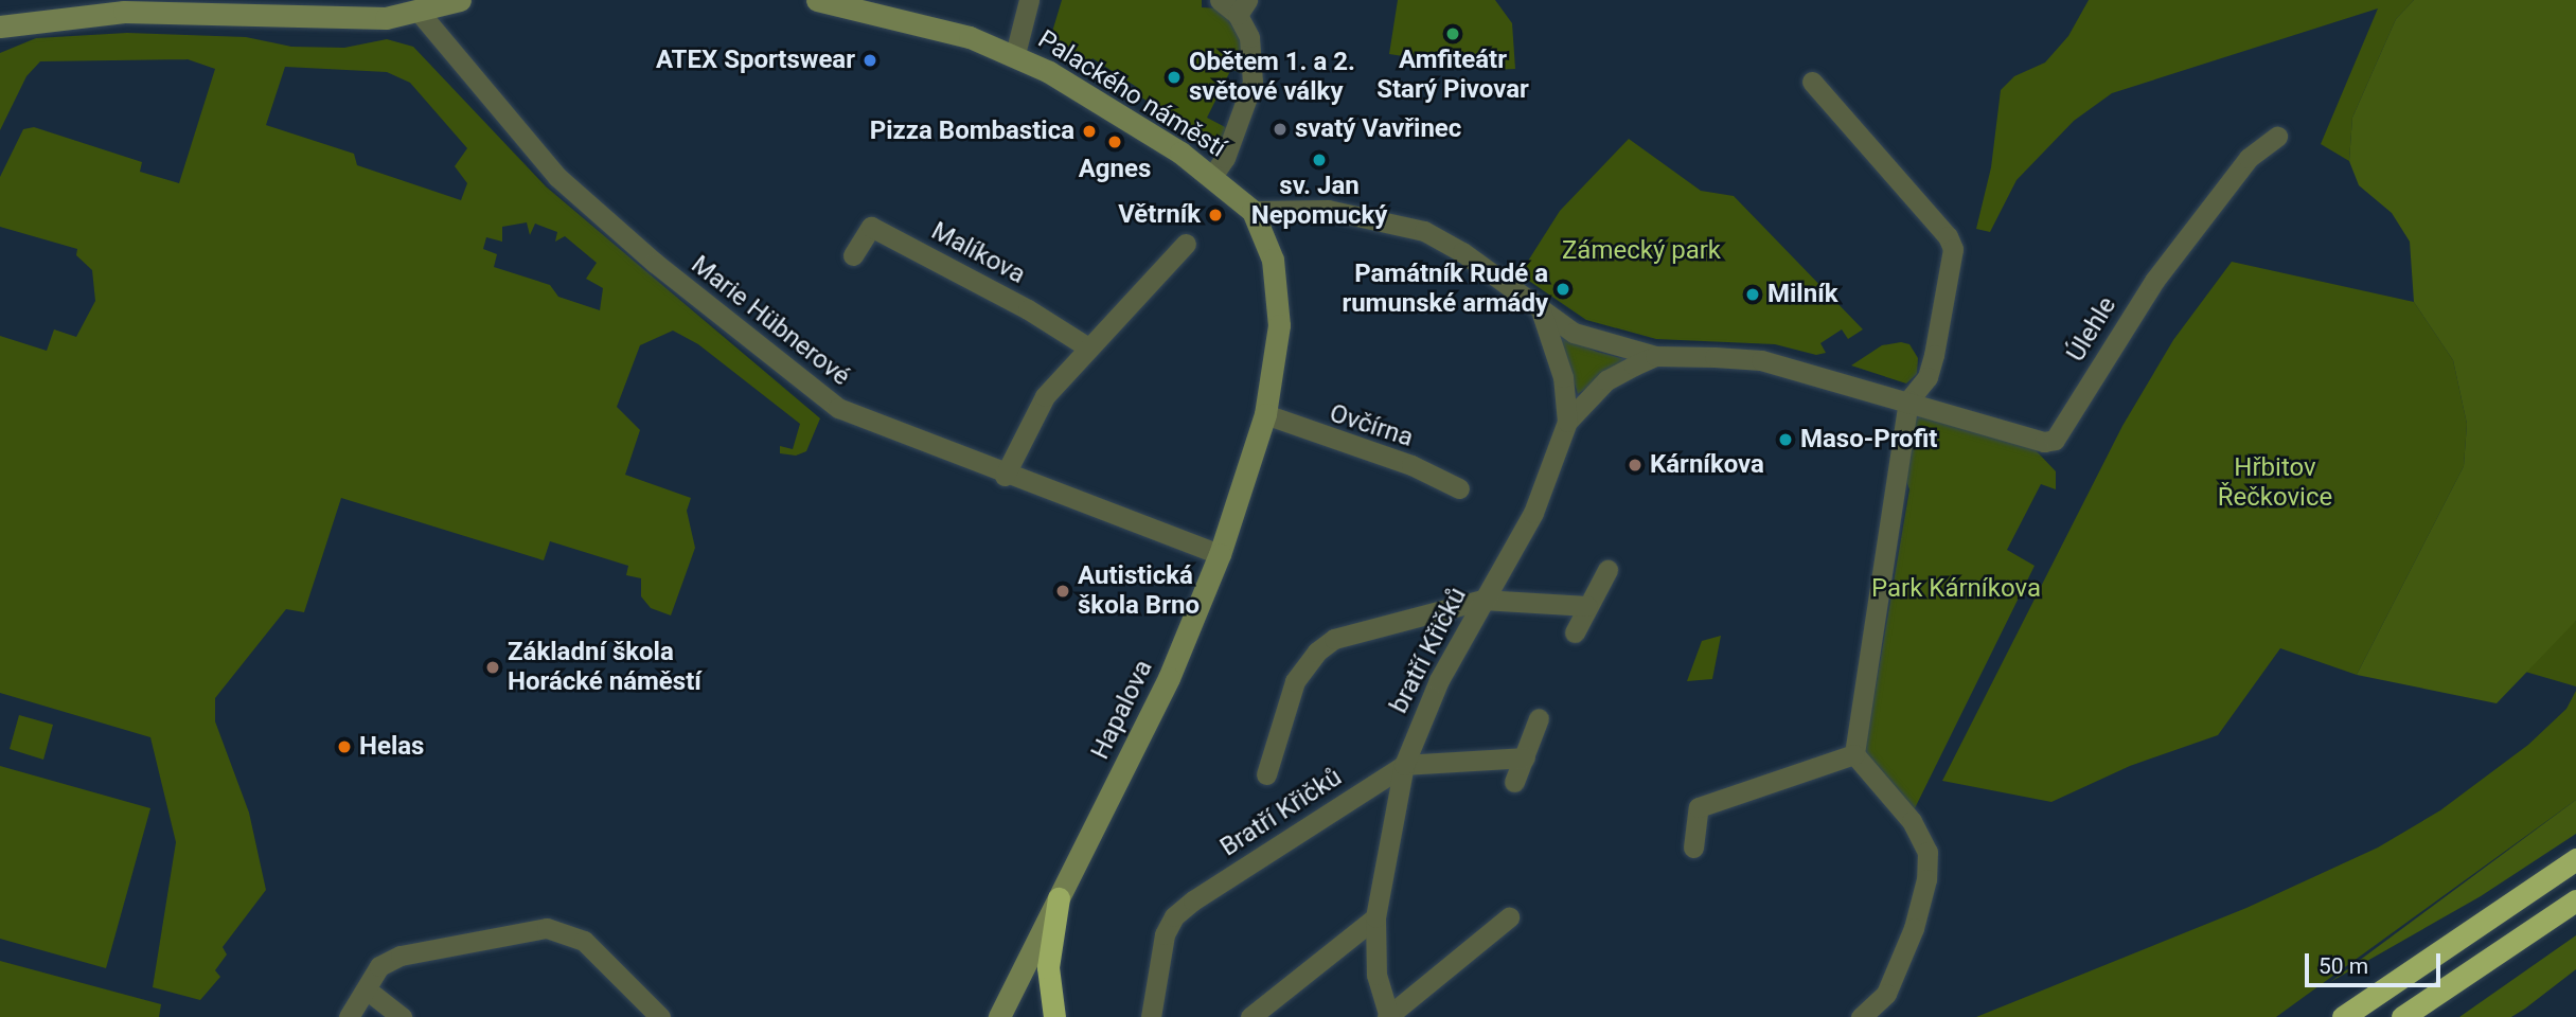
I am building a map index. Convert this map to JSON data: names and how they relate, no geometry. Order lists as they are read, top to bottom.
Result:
{
  "streets": {
    "street": [
      "Palackého náměstí",
      "Malíkova",
      "Marie Hübnerové",
      "Úlehle",
      "Ovčírna",
      "bratří Křičků",
      "Hapalova",
      "Bratří Křičků"
    ]
  },
  "crossings": [
    ["Palackého náměstí", "Ovčírna"],
    ["Palackého náměstí", "Hapalova"],
    ["Marie Hübnerové", "Hapalova"],
    ["Ovčírna", "Hapalova"],
    ["bratří Křičků", "Bratří Křičků"]
  ],
  "parks": ["Zámecký park", "Hřbitov Řečkovice", "Park Kárníkova"],
  "places": [
    "Amfiteátr Starý Pivovar",
    "ATEX Sportswear",
    "Obětem 1. a 2. světové války",
    "svatý Vavřinec",
    "Pizza Bombastica",
    "Agnes",
    "sv. Jan Nepomucký",
    "Větrník",
    "Památník Rudé a rumunské armády",
    "Milník",
    "Maso-Profit",
    "Kárníkova",
    "Autistická škola Brno",
    "Základní škola Horácké náměstí",
    "Helas"
  ],
  "scale_bar": "50 m"
}
